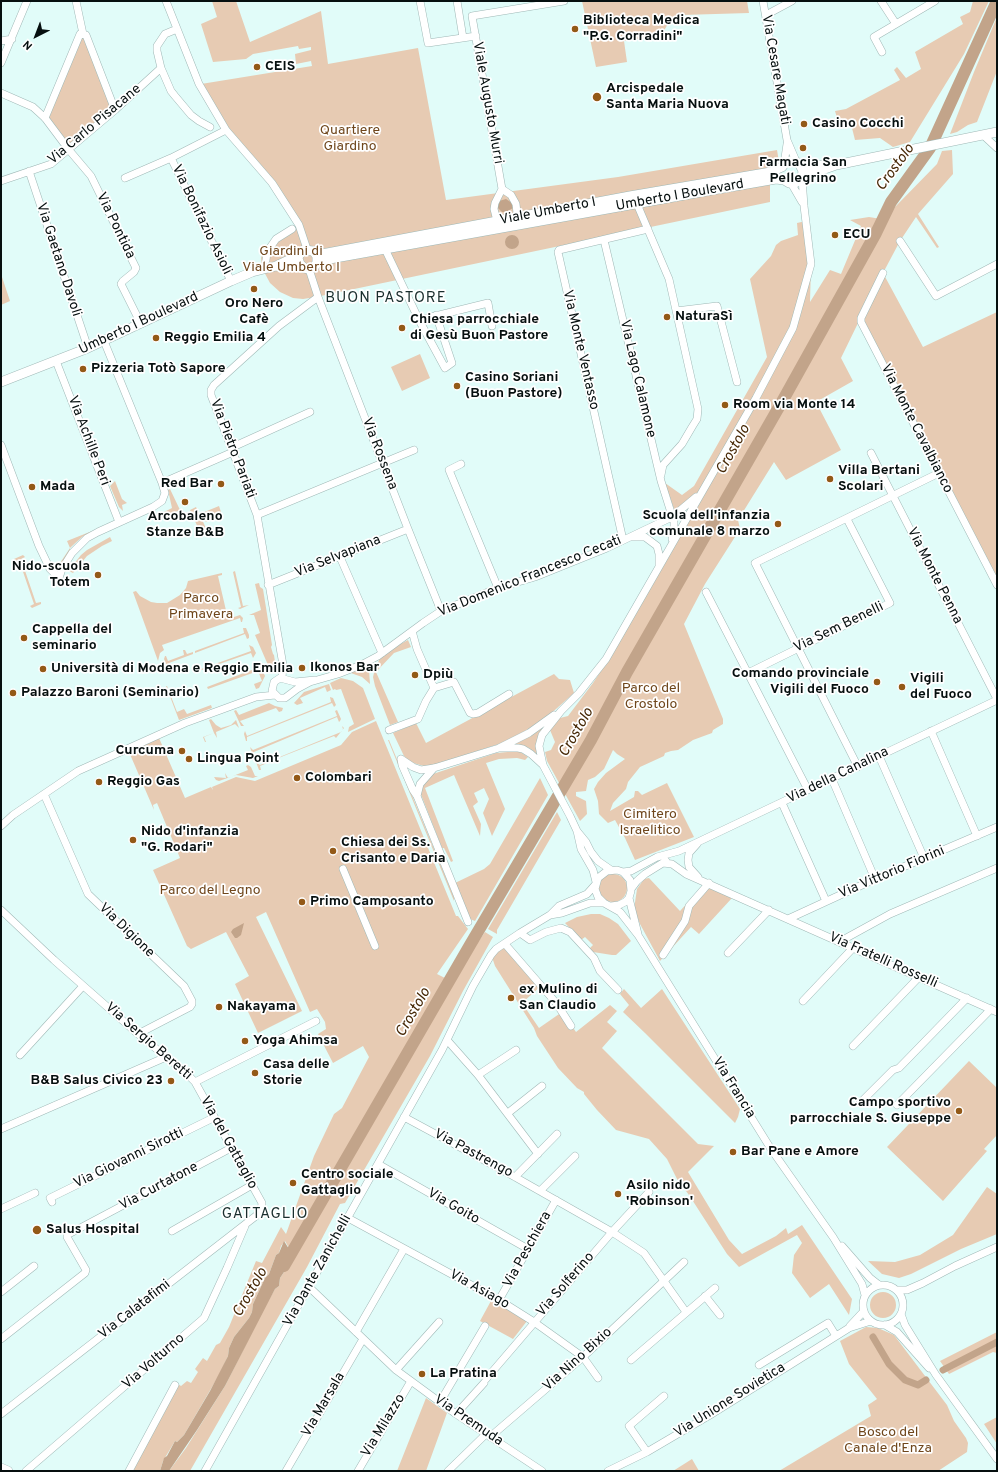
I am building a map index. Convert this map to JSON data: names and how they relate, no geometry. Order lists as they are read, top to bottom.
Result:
{
  "streets": {
    "main road": ["Umberto I Boulevard", "Viale Umberto I"],
    "street": [
      "Via Cesare Magati",
      "Viale Augusto Murri",
      "Via Carlo Pisacane",
      "Via Bonifazio Asioli",
      "Via Pontida",
      "Via Gaetano Davoli",
      "Via Monte Ventasso",
      "Via Lago Calamone",
      "Via Monte Cavalbianco",
      "Via Achille Peri",
      "Via Pietro Pariati",
      "Via Rossena",
      "Via Selvapiana",
      "Via Monte Penna",
      "Via Domenico Francesco Cecati",
      "Via Sem Benelli",
      "Via della Canalina",
      "Via Vittorio Fiorini",
      "Via Digione",
      "Via Fratelli Rosselli",
      "Via Sergio Beretti",
      "Via Francia",
      "Via del Gattaglio",
      "Via Pastrengo",
      "Via Giovanni Sirotti",
      "Via Curtatone",
      "Via Goito",
      "Via Peschiera",
      "Via Dante Zanichelli",
      "Via Solferino",
      "Via Asiago",
      "Via Calatafimi",
      "Via Nino Bixio",
      "Via Volturno",
      "Via Unione Sovietica",
      "Via Marsala",
      "Via Premuda",
      "Via Milazzo"
    ]
  },
  "crossings": [
    ["Via Cesare Magati", "Umberto I Boulevard"],
    ["Via Cesare Magati", "Viale Umberto I"],
    ["Via Carlo Pisacane", "Via Pontida"],
    ["Via Carlo Pisacane", "Via Gaetano Davoli"],
    ["Umberto I Boulevard", "Viale Umberto I"],
    ["Umberto I Boulevard", "Via Bonifazio Asioli"],
    ["Umberto I Boulevard", "Via Pontida"],
    ["Umberto I Boulevard", "Via Gaetano Davoli"],
    ["Umberto I Boulevard", "Via Achille Peri"],
    ["Via Monte Ventasso", "Via Lago Calamone"],
    ["Via Monte Ventasso", "Via Domenico Francesco Cecati"],
    ["Via Lago Calamone", "Via Domenico Francesco Cecati"],
    ["Via Pietro Pariati", "Via Rossena"],
    ["Via Pietro Pariati", "Via Selvapiana"],
    ["Via Rossena", "Via Selvapiana"],
    ["Via Rossena", "Via Domenico Francesco Cecati"],
    ["Via Monte Penna", "Via della Canalina"],
    ["Via della Canalina", "Via Fratelli Rosselli"],
    ["Via della Canalina", "Via Francia"],
    ["Via Vittorio Fiorini", "Via Fratelli Rosselli"],
    ["Via Digione", "Via Sergio Beretti"],
    ["Via Sergio Beretti", "Via del Gattaglio"],
    ["Via Francia", "Via Unione Sovietica"],
    ["Via del Gattaglio", "Via Giovanni Sirotti"],
    ["Via del Gattaglio", "Via Curtatone"],
    ["Via del Gattaglio", "Via Calatafimi"],
    ["Via Pastrengo", "Via Peschiera"],
    ["Via Pastrengo", "Via Dante Zanichelli"],
    ["Via Pastrengo", "Via Solferino"],
    ["Via Pastrengo", "Via Nino Bixio"],
    ["Via Goito", "Via Peschiera"],
    ["Via Goito", "Via Dante Zanichelli"],
    ["Via Peschiera", "Via Asiago"],
    ["Via Dante Zanichelli", "Via Asiago"],
    ["Via Dante Zanichelli", "Via Premuda"],
    ["Via Solferino", "Via Asiago"],
    ["Via Solferino", "Via Premuda"],
    ["Via Asiago", "Via Nino Bixio"],
    ["Via Calatafimi", "Via Volturno"],
    ["Via Nino Bixio", "Via Premuda"],
    ["Via Marsala", "Via Premuda"],
    ["Via Premuda", "Via Milazzo"]
  ],
  "districts": ["BUON PASTORE", "GATTAGLIO"],
  "water": ["Crostolo"],
  "parks": [
    "Quartiere Giardino",
    "Giardini di Viale Umberto I",
    "Parco Primavera",
    "Parco del Crostolo",
    "Cimitero Israelitico",
    "Parco del Legno",
    "Bosco del Canale d'Enza"
  ],
  "places": [
    "Biblioteca Medica \"P.G. Corradini\"",
    "CEIS",
    "Arcispedale Santa Maria Nuova",
    "Casino Cocchi",
    "Farmacia San Pellegrino",
    "ECU",
    "Oro Nero Cafè",
    "NaturaSì",
    "Chiesa parrocchiale di Gesù Buon Pastore",
    "Reggio Emilia 4",
    "Pizzeria Totò Sapore",
    "Casino Soriani (Buon Pastore)",
    "Room via Monte 14",
    "Villa Bertani Scolari",
    "Red Bar",
    "Mada",
    "Arcobaleno Stanze B&B",
    "Scuola dell'infanzia comunale 8 marzo",
    "Nido-scuola Totem",
    "Cappella del seminario",
    "Ikonos Bar",
    "Università di Modena e Reggio Emilia",
    "Dpiù",
    "Comando provinciale Vigili del Fuoco",
    "Vigili del Fuoco",
    "Palazzo Baroni (Seminario)",
    "Curcuma",
    "Lingua Point",
    "Colombari",
    "Reggio Gas",
    "Nido d'infanzia \"G. Rodari\"",
    "Chiesa dei Ss. Crisanto e Daria",
    "Primo Camposanto",
    "ex Mulino di San Claudio",
    "Nakayama",
    "Yoga Ahimsa",
    "Casa delle Storie",
    "B&B Salus Civico 23",
    "Campo sportivo parrocchiale S. Giuseppe",
    "Bar Pane e Amore",
    "Centro sociale Gattaglio",
    "Asilo nido 'Robinson'",
    "Salus Hospital",
    "La Pratina"
  ],
  "north": "bottom left"
}
